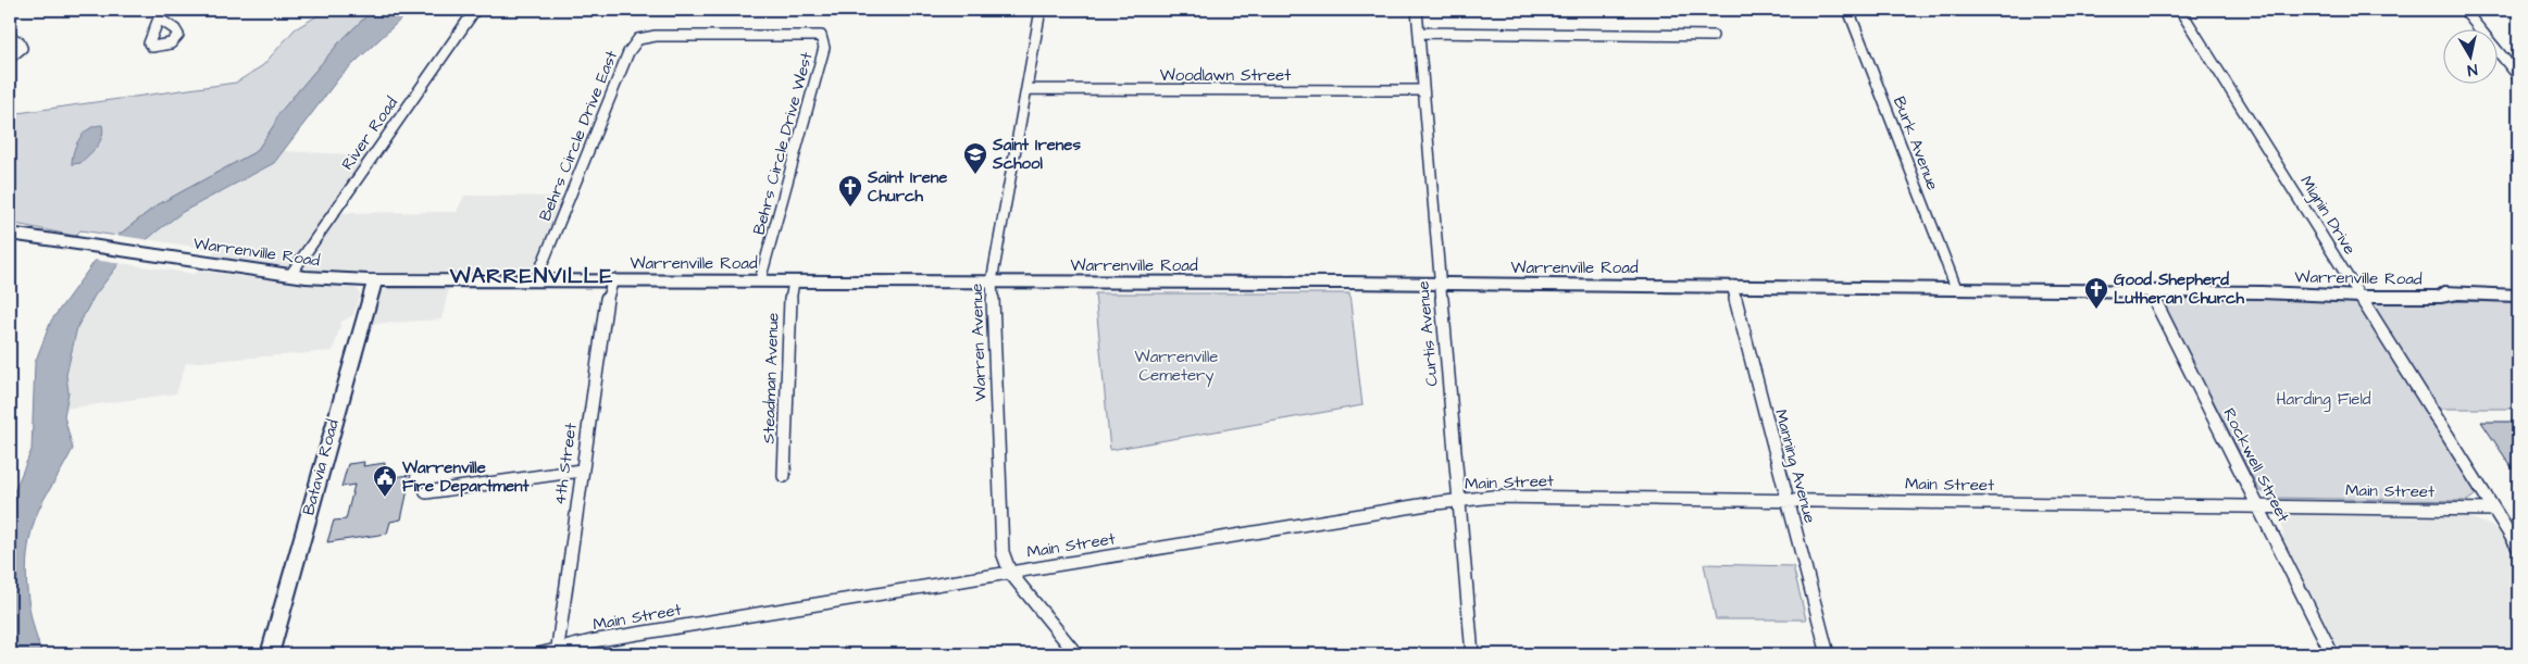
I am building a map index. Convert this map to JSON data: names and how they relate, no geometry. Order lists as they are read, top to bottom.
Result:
{
  "streets": {
    "main road": ["Warrenville Road", "Batavia Road"],
    "street": [
      "Woodlawn Street",
      "River Road",
      "Behrs Circle Drive East",
      "Behrs Circle Drive West",
      "Burk Avenue",
      "Mignin Drive",
      "Curtis Avenue",
      "Warren Avenue",
      "Steadman Avenue",
      "4th Street",
      "Rockwell Street",
      "Manning Avenue",
      "Main Street"
    ]
  },
  "crossings": [
    ["Woodlawn Street", "Curtis Avenue"],
    ["Woodlawn Street", "Warren Avenue"],
    ["River Road", "Warrenville Road"],
    ["Behrs Circle Drive East", "Behrs Circle Drive West"],
    ["Behrs Circle Drive East", "Warrenville Road"],
    ["Behrs Circle Drive West", "Warrenville Road"],
    ["Burk Avenue", "Warrenville Road"],
    ["Mignin Drive", "Warrenville Road"],
    ["Mignin Drive", "Main Street"],
    ["Warrenville Road", "Curtis Avenue"],
    ["Warrenville Road", "Warren Avenue"],
    ["Warrenville Road", "Steadman Avenue"],
    ["Warrenville Road", "4th Street"],
    ["Warrenville Road", "Rockwell Street"],
    ["Warrenville Road", "Manning Avenue"],
    ["Warrenville Road", "Batavia Road"],
    ["Curtis Avenue", "Main Street"],
    ["Warren Avenue", "Main Street"],
    ["4th Street", "Main Street"],
    ["Rockwell Street", "Main Street"],
    ["Manning Avenue", "Main Street"]
  ],
  "districts": ["WARRENVILLE"],
  "parks": ["Warrenville Cemetery", "Harding Field"],
  "places": {
    "school or university": ["Saint Irenes School"],
    "church": ["Saint Irene Church", "Good Shepherd Lutheran Church"],
    "public building": ["Warrenville Fire Department"]
  },
  "north": "bottom"
}
